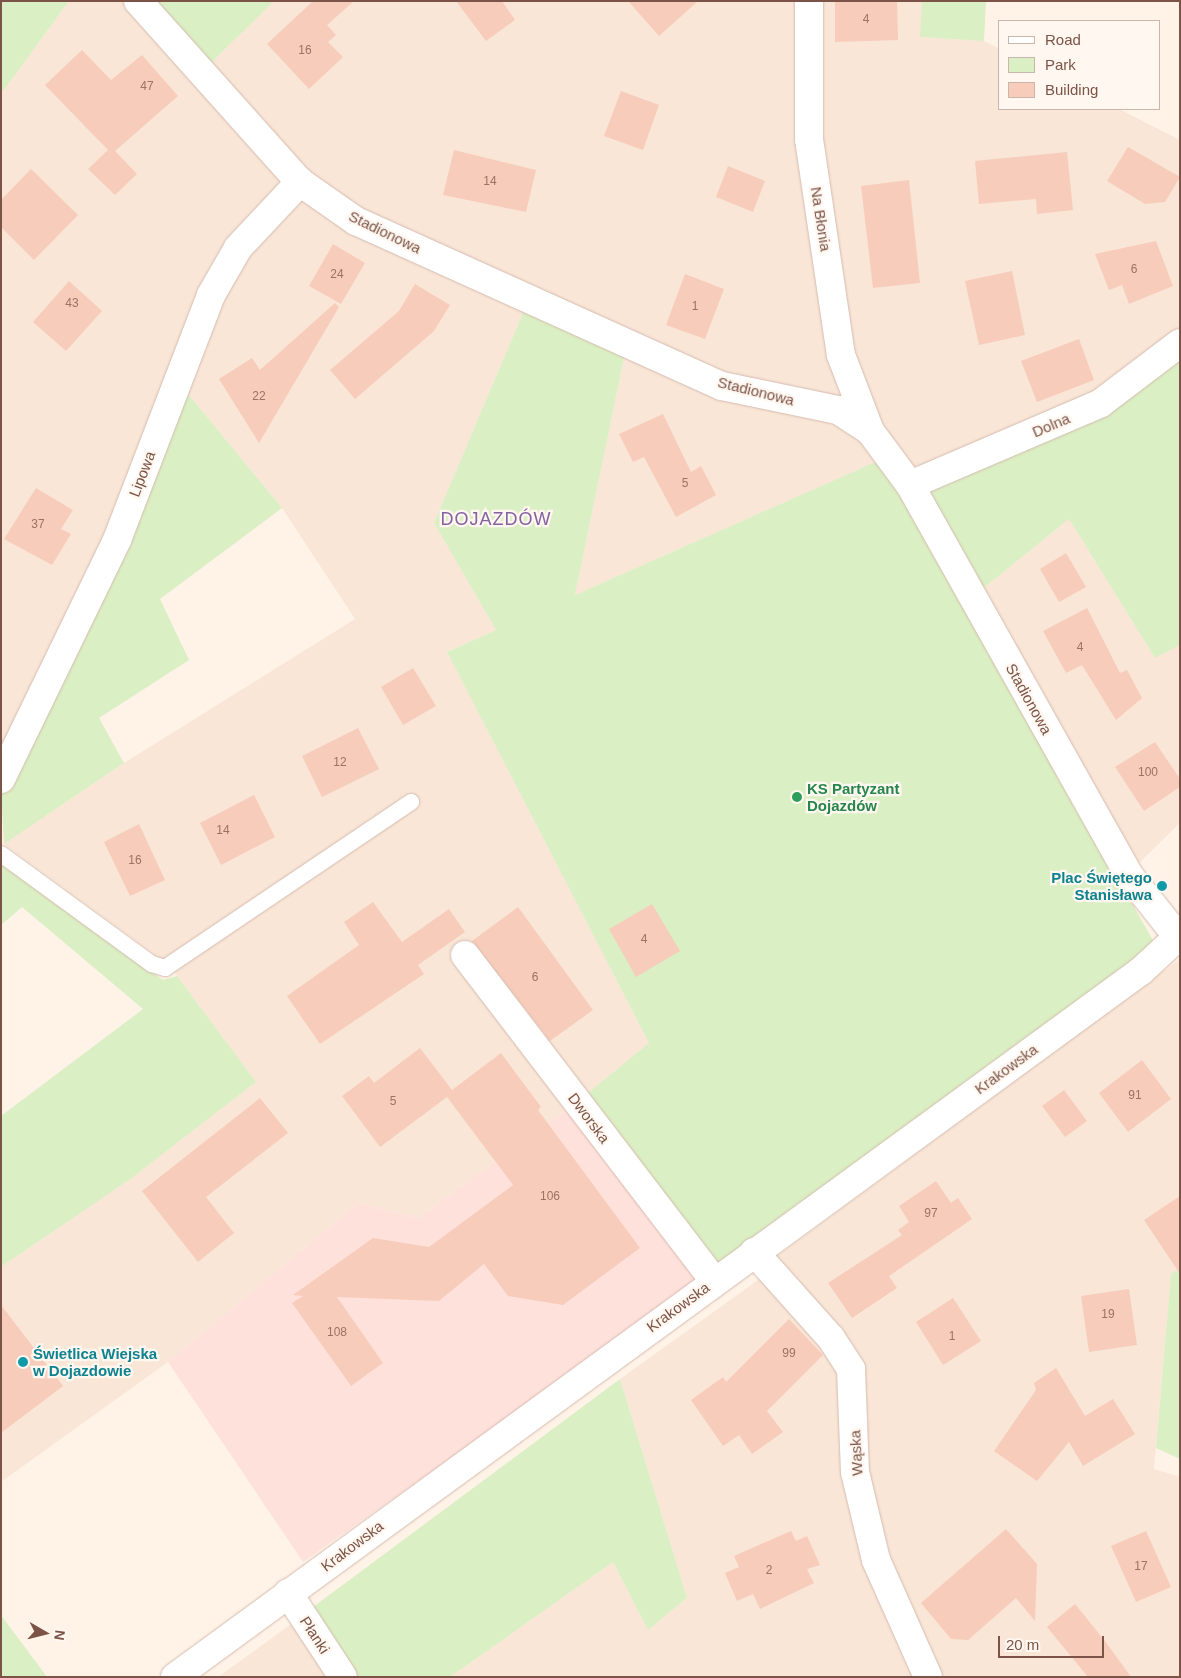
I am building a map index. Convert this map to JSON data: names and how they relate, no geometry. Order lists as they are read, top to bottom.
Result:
{
  "streets": {
    "street": [
      "Na Błonia",
      "Stadionowa",
      "Dolna",
      "Lipowa",
      "Krakowska",
      "Dworska",
      "Wąska",
      "Płanki"
    ]
  },
  "crossings": [
    ["Na Błonia", "Stadionowa"],
    ["Stadionowa", "Dolna"],
    ["Stadionowa", "Lipowa"],
    ["Stadionowa", "Krakowska"],
    ["Krakowska", "Dworska"],
    ["Krakowska", "Wąska"],
    ["Krakowska", "Płanki"]
  ],
  "districts": ["DOJAZDÓW"],
  "places": ["KS Partyzant Dojazdów", "Plac Świętego Stanisława", "Świetlica Wiejska w Dojazdowie"],
  "house_numbers": [
    "4",
    "16",
    "47",
    "14",
    "6",
    "24",
    "43",
    "1",
    "22",
    "5",
    "37",
    "4",
    "12",
    "100",
    "14",
    "16",
    "4",
    "6",
    "91",
    "5",
    "106",
    "97",
    "19",
    "108",
    "1",
    "99",
    "17",
    "2"
  ],
  "legend": ["Road", "Park", "Building"],
  "scale_bar": "20 m",
  "north": "right"
}
